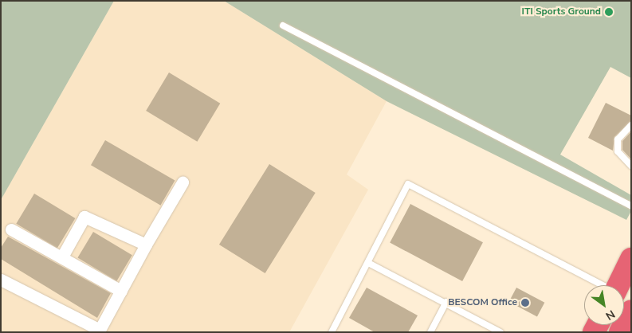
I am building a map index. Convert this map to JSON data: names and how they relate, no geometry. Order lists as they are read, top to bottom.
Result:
{
  "places": ["ITI Sports Ground", "BESCOM Office"],
  "north": "bottom right"
}
